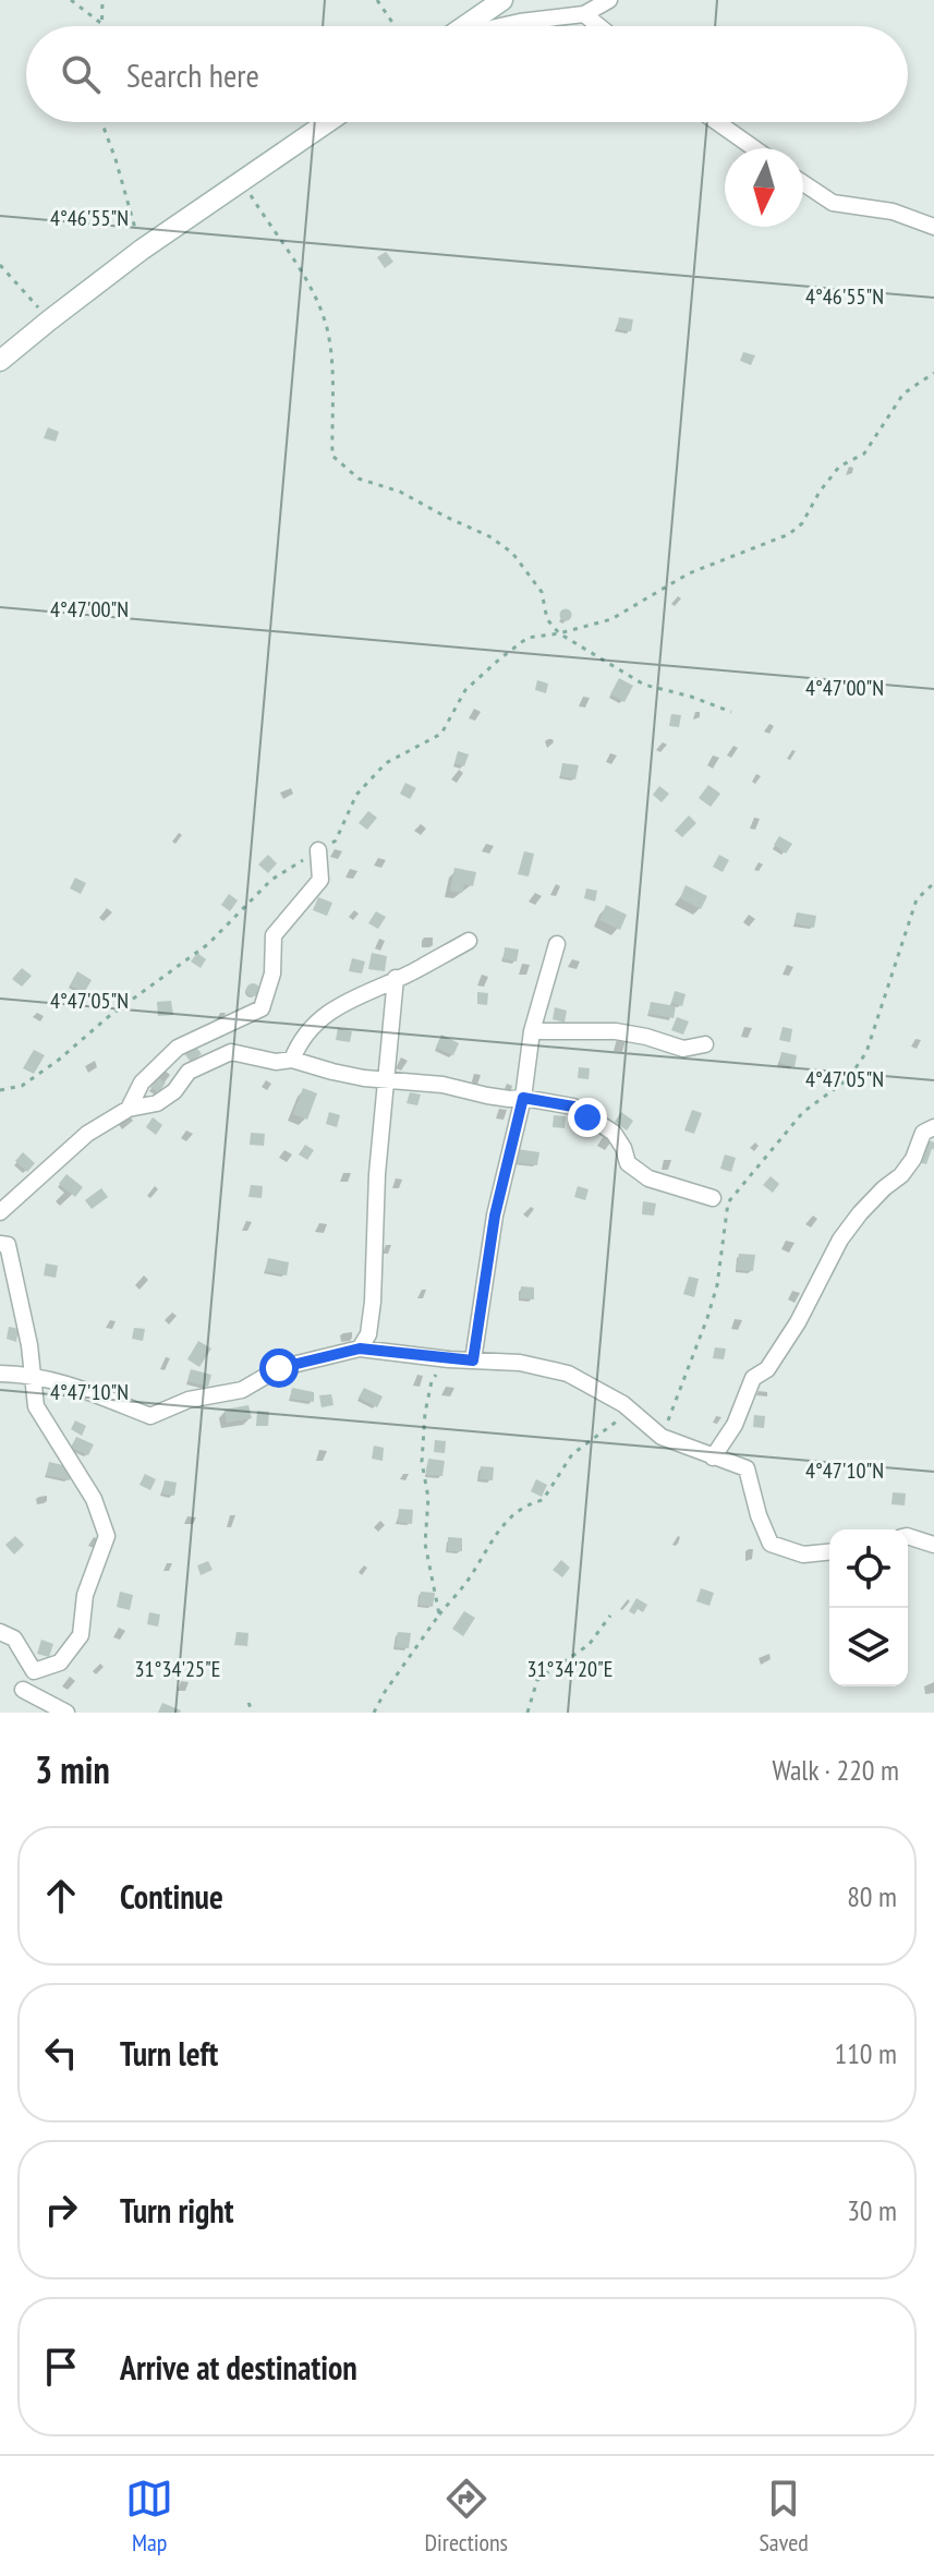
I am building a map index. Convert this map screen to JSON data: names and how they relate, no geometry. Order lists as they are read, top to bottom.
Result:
{
  "north": "bottom",
  "page": {
    "search": "Search here",
    "heading": ["3 min", "Walk · 220 m"],
    "list": [
      ["Continue", "80 m"],
      ["Turn left", "110 m"],
      ["Turn right", "30 m"],
      "Arrive at destination"
    ],
    "nav": ["Map", "Directions", "Saved"]
  },
  "coordinates": [
    "4°46'55\"N",
    "4°47'00\"N",
    "4°47'05\"N",
    "4°47'10\"N",
    "31°34'25\"E",
    "31°34'20\"E"
  ]
}
